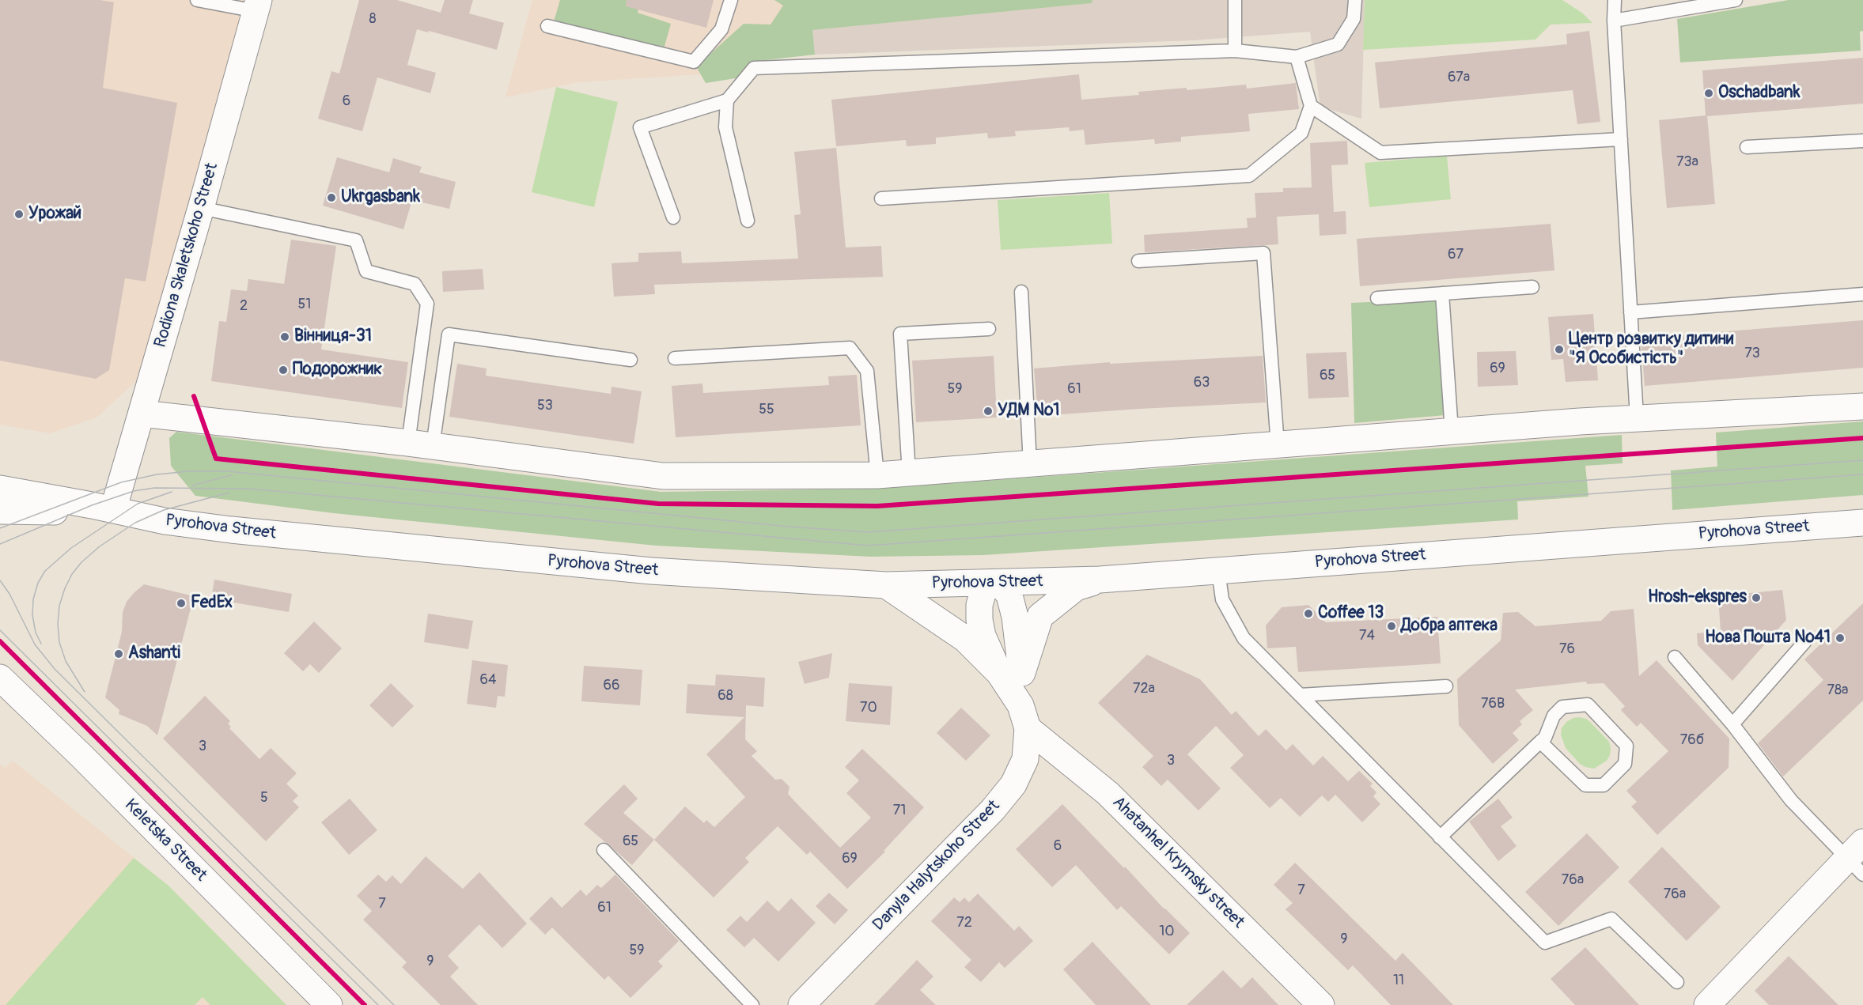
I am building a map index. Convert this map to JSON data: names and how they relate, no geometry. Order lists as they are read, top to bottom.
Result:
{
  "streets": {
    "main road": [
      "Rodiona Skaletskoho Street",
      "Pyrohova Street",
      "Keletska Street",
      "Ahatanhel Krymsky street",
      "Danyla Halytskoho Street"
    ]
  },
  "crossings": [
    ["Rodiona Skaletskoho Street", "Pyrohova Street"],
    ["Pyrohova Street", "Danyla Halytskoho Street"],
    ["Ahatanhel Krymsky street", "Danyla Halytskoho Street"]
  ],
  "places": [
    "Oschadbank",
    "Ukrgasbank",
    "Урожай",
    "Вінниця-31",
    "Центр розвитку дитини \"Я Особистість\"",
    "Подорожник",
    "УДМ №1",
    "Hrosh-ekspres",
    "FedEx",
    "Coffee 13",
    "Добра аптека",
    "Нова Пошта №41",
    "Ashanti"
  ],
  "house_numbers": [
    "8",
    "67а",
    "6",
    "73а",
    "67",
    "51",
    "2",
    "73",
    "69",
    "65",
    "63",
    "59",
    "61",
    "53",
    "55",
    "74",
    "76",
    "64",
    "66",
    "72а",
    "78а",
    "68",
    "76В",
    "70",
    "76б",
    "3",
    "3",
    "5",
    "71",
    "65",
    "6",
    "69",
    "76а",
    "7",
    "76а",
    "7",
    "61",
    "72",
    "10",
    "9",
    "59",
    "9",
    "11"
  ]
}
